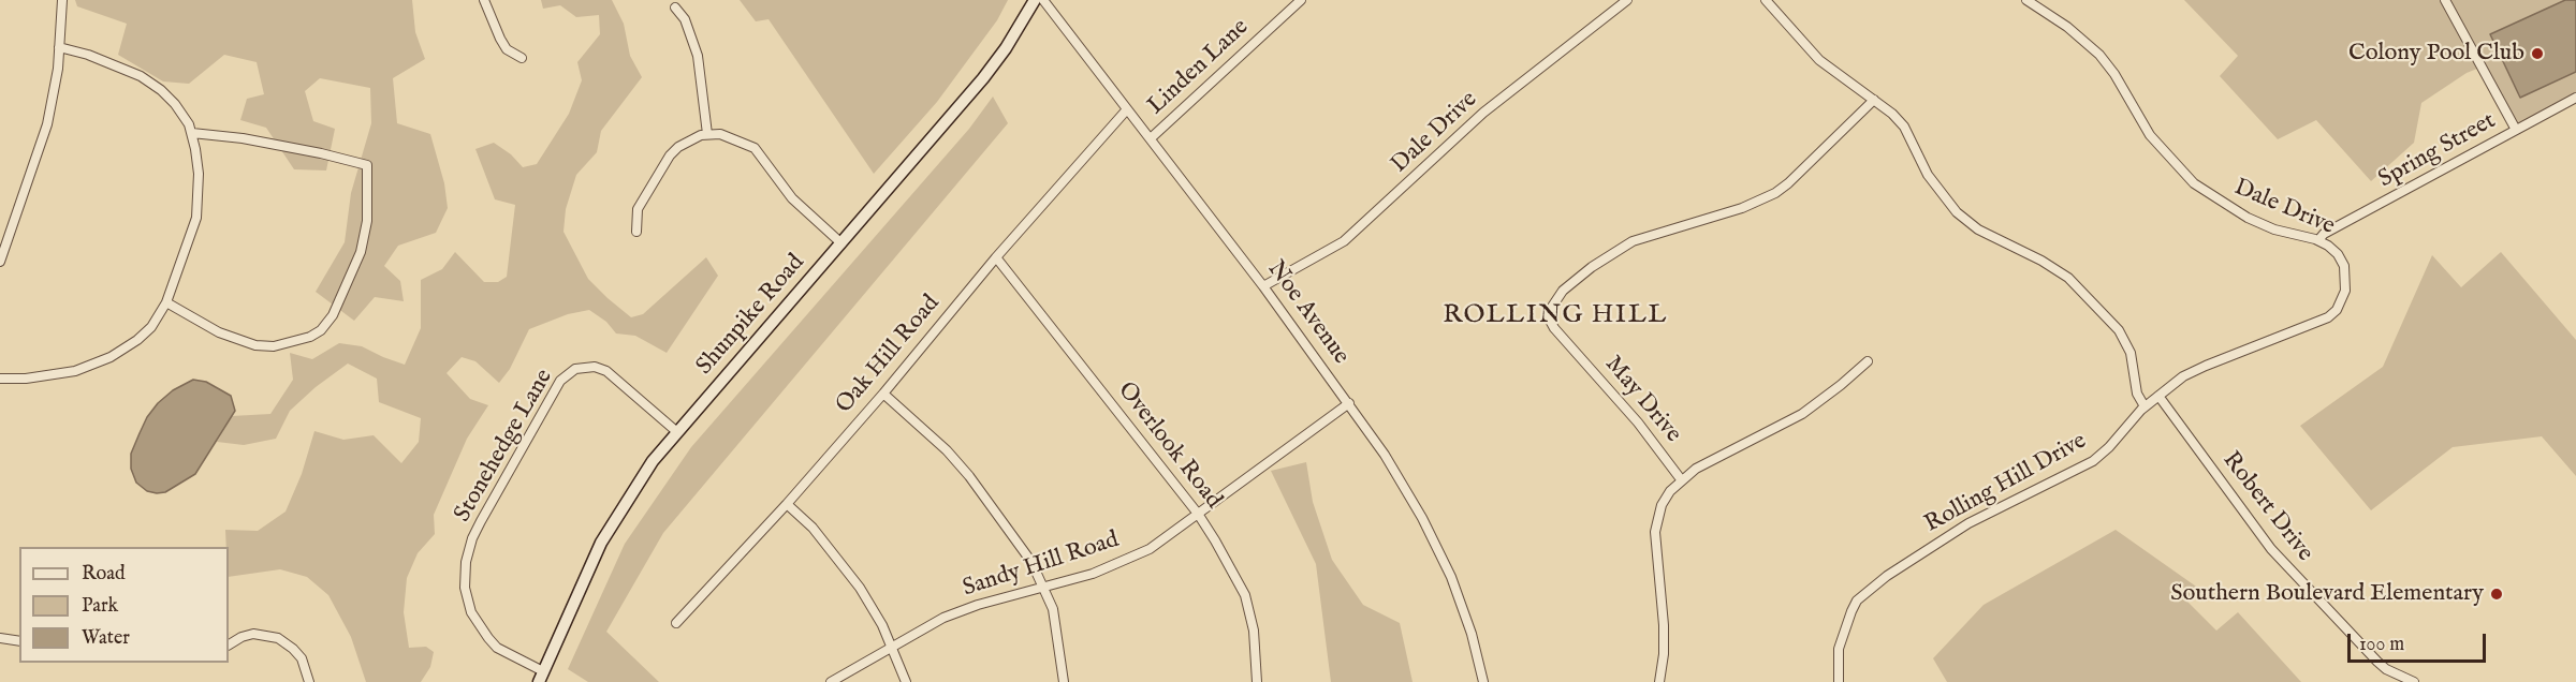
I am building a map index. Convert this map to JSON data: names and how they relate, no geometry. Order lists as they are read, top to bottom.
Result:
{
  "streets": {
    "main road": ["Shunpike Road"],
    "street": [
      "Linden Lane",
      "Dale Drive",
      "Spring Street",
      "Noe Avenue",
      "Oak Hill Road",
      "May Drive",
      "Stonehedge Lane",
      "Overlook Road",
      "Rolling Hill Drive",
      "Robert Drive",
      "Sandy Hill Road"
    ]
  },
  "crossings": [
    ["Linden Lane", "Noe Avenue"],
    ["Dale Drive", "Spring Street"],
    ["Dale Drive", "Noe Avenue"],
    ["Dale Drive", "Rolling Hill Drive"],
    ["Dale Drive", "Robert Drive"],
    ["Noe Avenue", "Oak Hill Road"],
    ["Noe Avenue", "Sandy Hill Road"],
    ["Shunpike Road", "Stonehedge Lane"],
    ["Oak Hill Road", "Overlook Road"],
    ["Overlook Road", "Sandy Hill Road"]
  ],
  "districts": ["ROLLING HILL"],
  "places": ["Colony Pool Club", "Southern Boulevard Elementary"],
  "legend": ["Road", "Park", "Water"],
  "scale_bar": "100 m"
}
